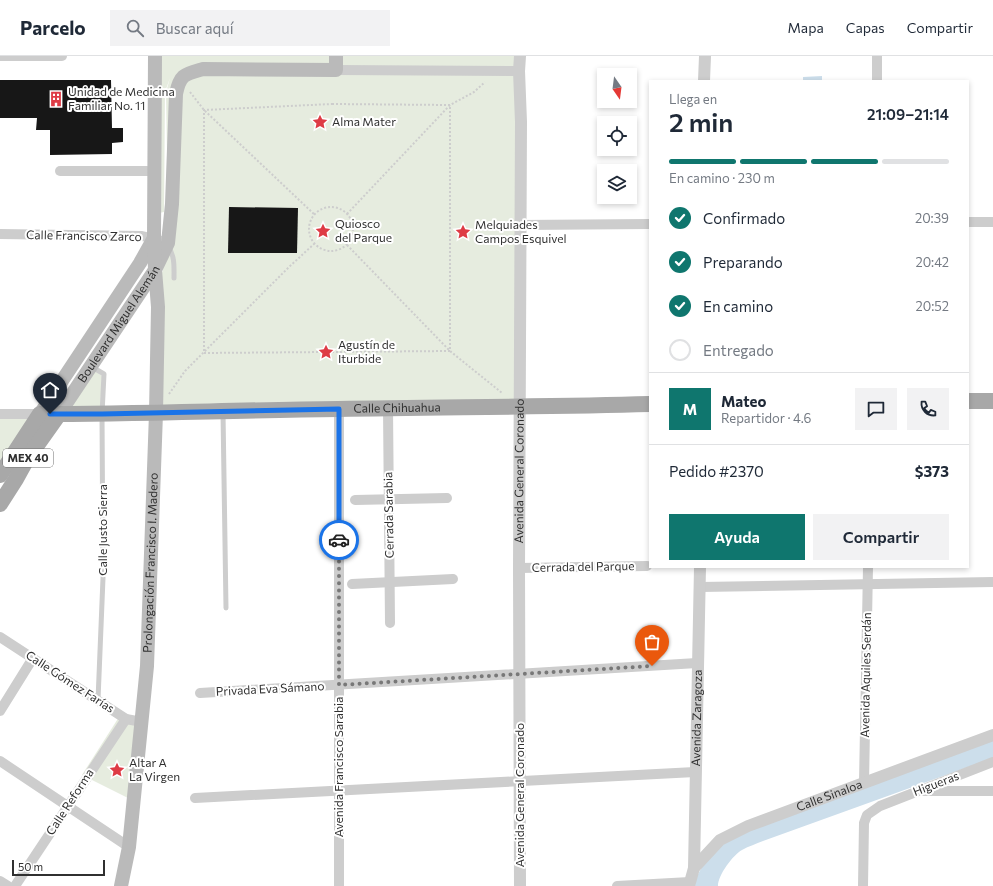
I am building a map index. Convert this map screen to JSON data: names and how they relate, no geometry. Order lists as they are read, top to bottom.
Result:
{
  "streets": {
    "main road": [
      "Boulevard Miguel Alemán",
      "Calle Chihuahua",
      "MEX 40",
      "Prolongación Francisco I. Madero"
    ],
    "street": [
      "Calle Francisco Zarco",
      "Avenida General Coronado",
      "Cerrada Sarabia",
      "Cerrada del Parque",
      "Avenida Aquiles Serdán",
      "Calle Gómez Farías",
      "Privada Eva Sámano",
      "Avenida Zaragoza",
      "Avenida Francisco Sarabia",
      "Higueras",
      "Calle Sinaloa",
      "Calle Reforma"
    ],
    "lane": ["Calle Justo Sierra"]
  },
  "crossings": [
    ["Calle Francisco Zarco", "Boulevard Miguel Alemán"],
    ["Calle Francisco Zarco", "MEX 40"],
    ["Calle Francisco Zarco", "Prolongación Francisco I. Madero"],
    ["Boulevard Miguel Alemán", "Calle Chihuahua"],
    ["Boulevard Miguel Alemán", "MEX 40"],
    ["Boulevard Miguel Alemán", "Calle Justo Sierra"],
    ["Boulevard Miguel Alemán", "Prolongación Francisco I. Madero"],
    ["Calle Chihuahua", "Avenida General Coronado"],
    ["Calle Chihuahua", "Cerrada Sarabia"],
    ["Calle Chihuahua", "Calle Justo Sierra"],
    ["Calle Chihuahua", "Prolongación Francisco I. Madero"],
    ["Calle Chihuahua", "Avenida Francisco Sarabia"],
    ["MEX 40", "Prolongación Francisco I. Madero"],
    ["Avenida General Coronado", "Cerrada del Parque"],
    ["Avenida General Coronado", "Privada Eva Sámano"],
    ["Calle Justo Sierra", "Calle Gómez Farías"],
    ["Prolongación Francisco I. Madero", "Calle Gómez Farías"],
    ["Avenida Aquiles Serdán", "Calle Sinaloa"],
    ["Calle Gómez Farías", "Calle Reforma"],
    ["Privada Eva Sámano", "Avenida Zaragoza"],
    ["Privada Eva Sámano", "Avenida Francisco Sarabia"],
    ["Avenida Zaragoza", "Calle Sinaloa"]
  ],
  "places": {
    "building": ["Unidad de Medicina Familiar No. 11"],
    "place": [
      "Alma Mater",
      "Quiosco del Parque",
      "Melquiades Campos Esquivel",
      "Agustín de Iturbide",
      "Altar A La Virgen"
    ]
  },
  "scale_bar": "50 m",
  "north": "bottom",
  "page": {
    "header": "Parcelo",
    "search": "Buscar aquí",
    "nav": ["Mapa", "Capas", "Compartir"],
    "heading": ["2 min", "Llega en", "21:09–21:14"],
    "panel": [
      "Mateo",
      "Repartidor · 4.6",
      "Pedido #2370",
      "$373"
    ],
    "bar": "En camino · 230 m",
    "list": [
      ["Confirmado", "20:39"],
      ["Preparando", "20:42"],
      ["En camino", "20:52"],
      "Entregado"
    ],
    "round": "M",
    "buttons": ["Ayuda", "Compartir"],
    "scale": "50 m"
  }
}
